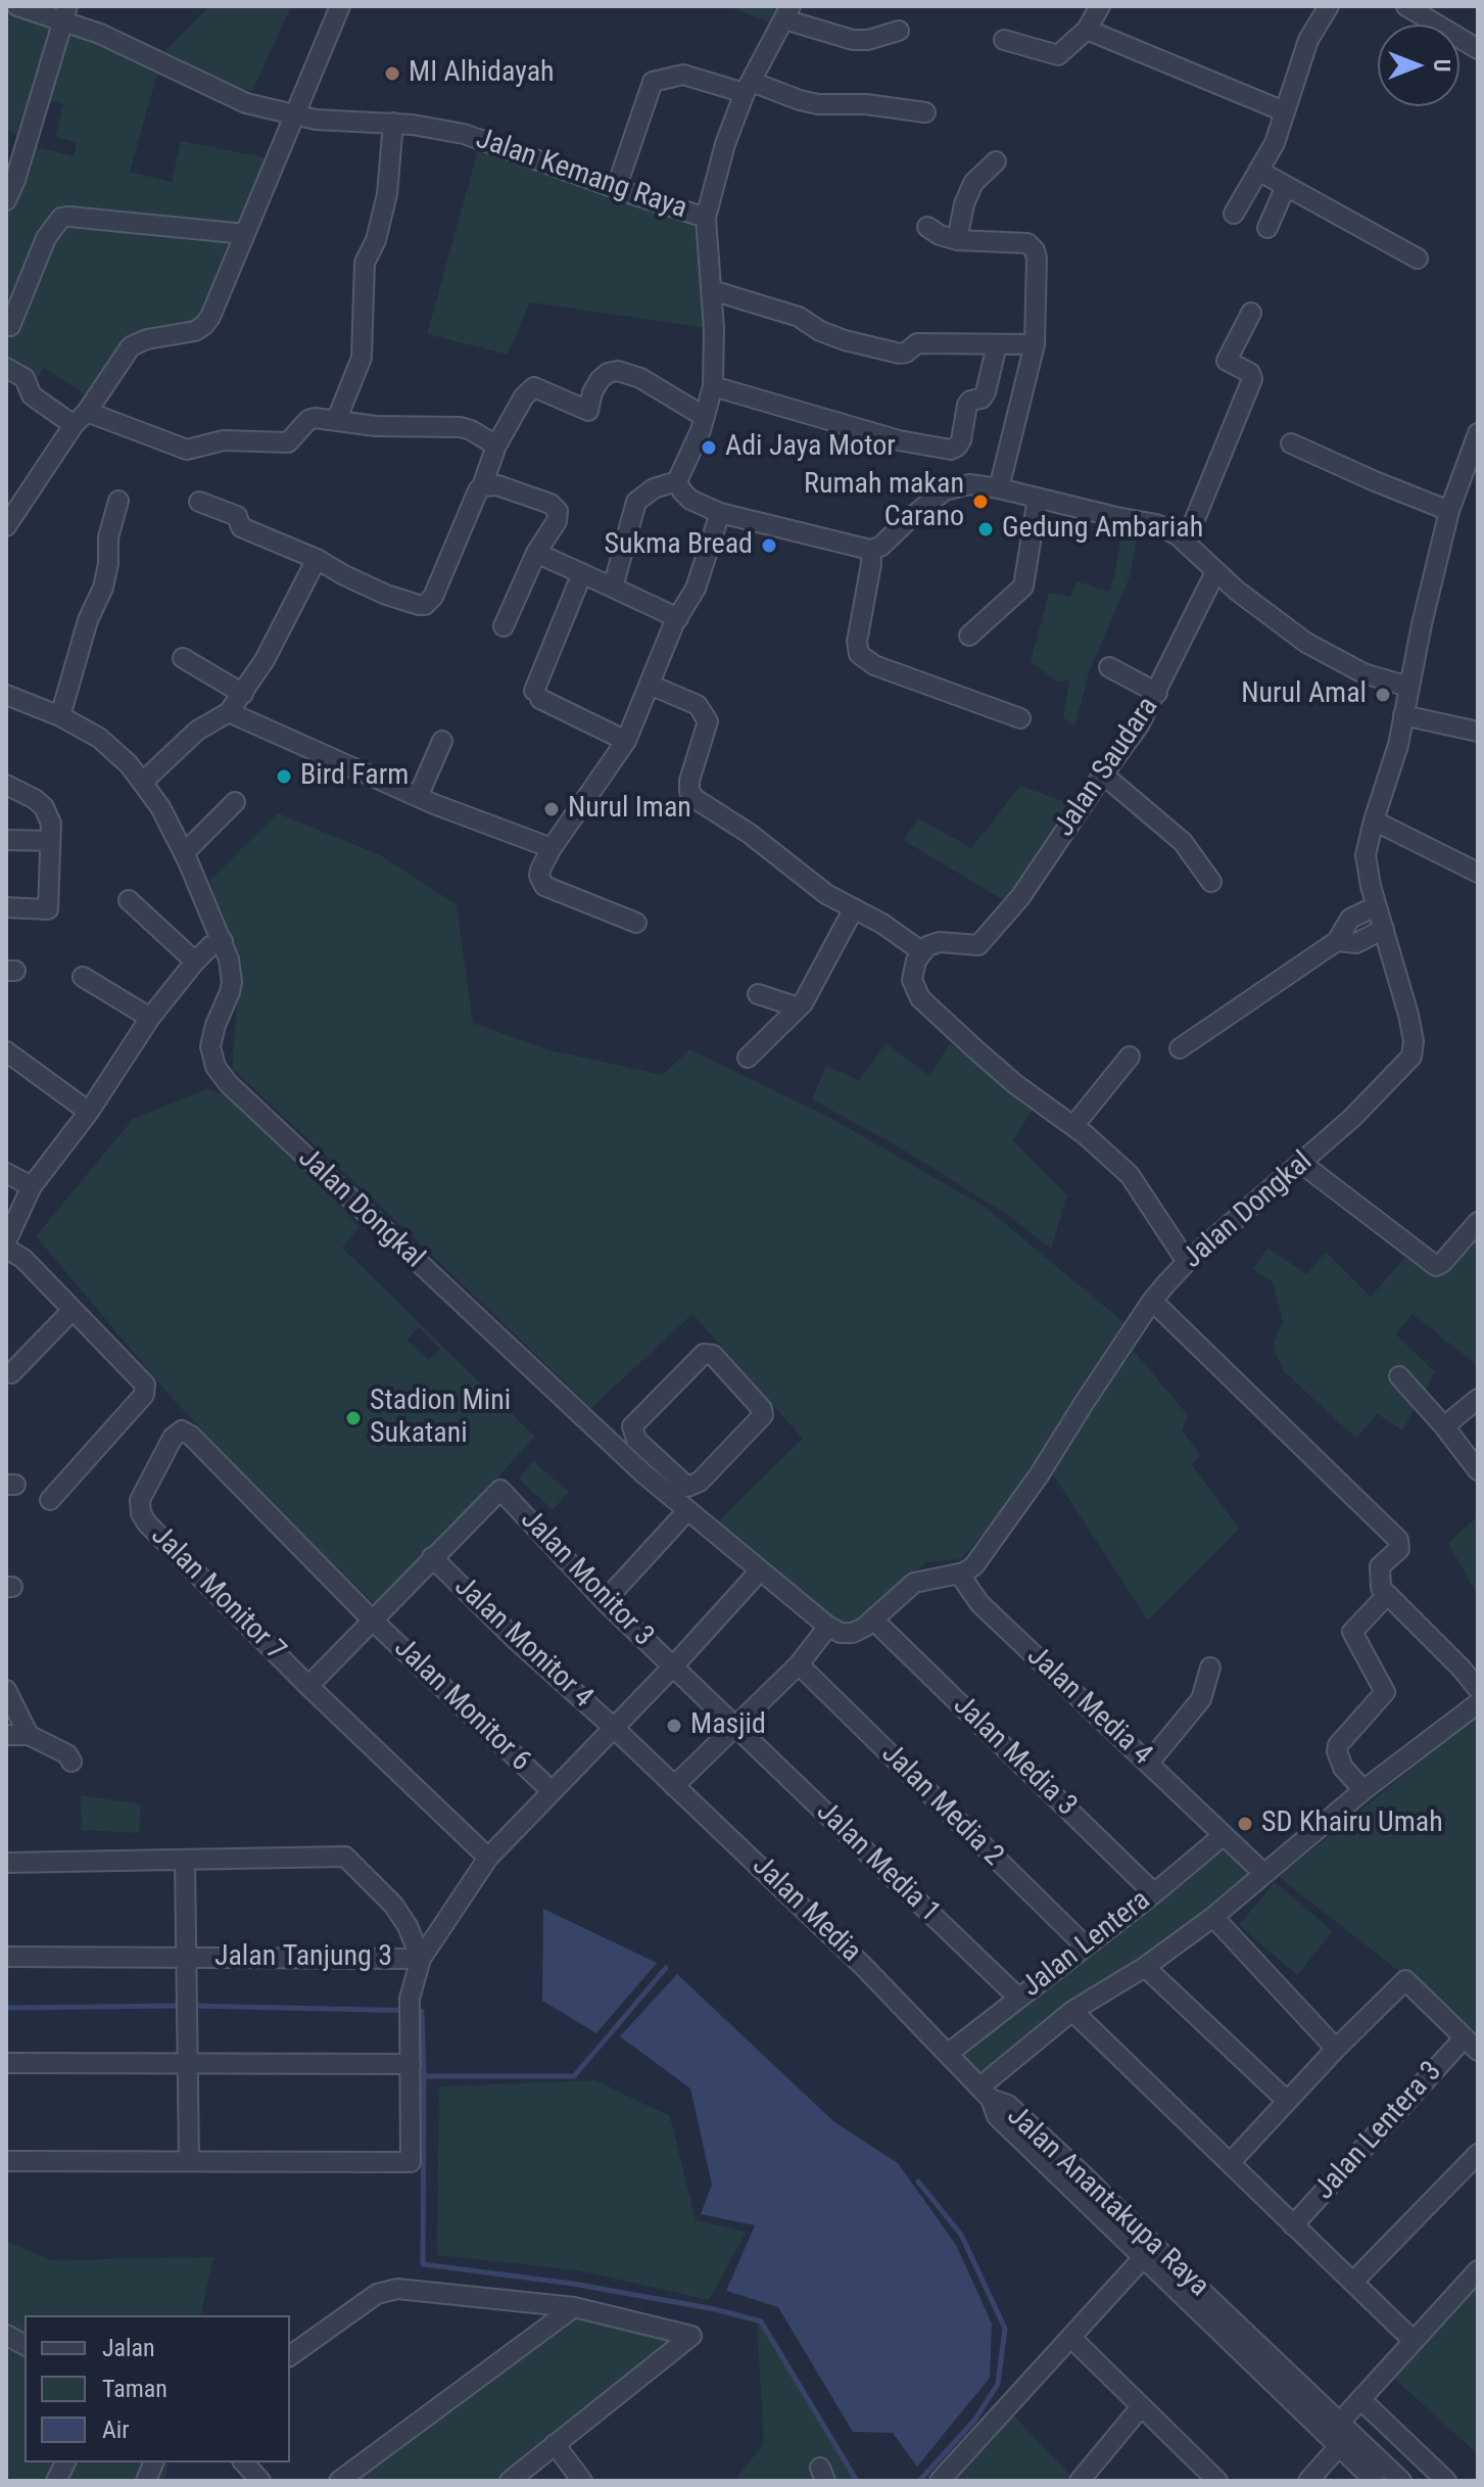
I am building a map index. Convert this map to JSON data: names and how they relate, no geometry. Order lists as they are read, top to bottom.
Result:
{
  "streets": {
    "street": [
      "Jalan Kemang Raya",
      "Jalan Saudara",
      "Jalan Dongkal",
      "Jalan Monitor 3",
      "Jalan Monitor 7",
      "Jalan Monitor 4",
      "Jalan Monitor 6",
      "Jalan Media 4",
      "Jalan Media 3",
      "Jalan Media 2",
      "Jalan Media 1",
      "Jalan Media",
      "Jalan Lentera",
      "Jalan Tanjung 3",
      "Jalan Lentera 3",
      "Jalan Anantakupa Raya"
    ]
  },
  "crossings": [
    ["Jalan Dongkal", "Jalan Media 4"],
    ["Jalan Dongkal", "Jalan Media 3"],
    ["Jalan Monitor 3", "Jalan Monitor 4"],
    ["Jalan Monitor 3", "Jalan Media 1"],
    ["Jalan Monitor 7", "Jalan Monitor 6"],
    ["Jalan Monitor 4", "Jalan Media"],
    ["Jalan Media 4", "Jalan Lentera"],
    ["Jalan Media 3", "Jalan Lentera"],
    ["Jalan Media 2", "Jalan Lentera"],
    ["Jalan Media 1", "Jalan Lentera"],
    ["Jalan Media", "Jalan Lentera"],
    ["Jalan Media", "Jalan Anantakupa Raya"],
    ["Jalan Lentera", "Jalan Anantakupa Raya"]
  ],
  "places": [
    "MI Alhidayah",
    "Adi Jaya Motor",
    "Rumah makan Carano",
    "Gedung Ambariah",
    "Sukma Bread",
    "Nurul Amal",
    "Bird Farm",
    "Nurul Iman",
    "Stadion Mini Sukatani",
    "Masjid",
    "SD Khairu Umah"
  ],
  "legend": ["Jalan", "Taman", "Air"],
  "north": "right"
}
